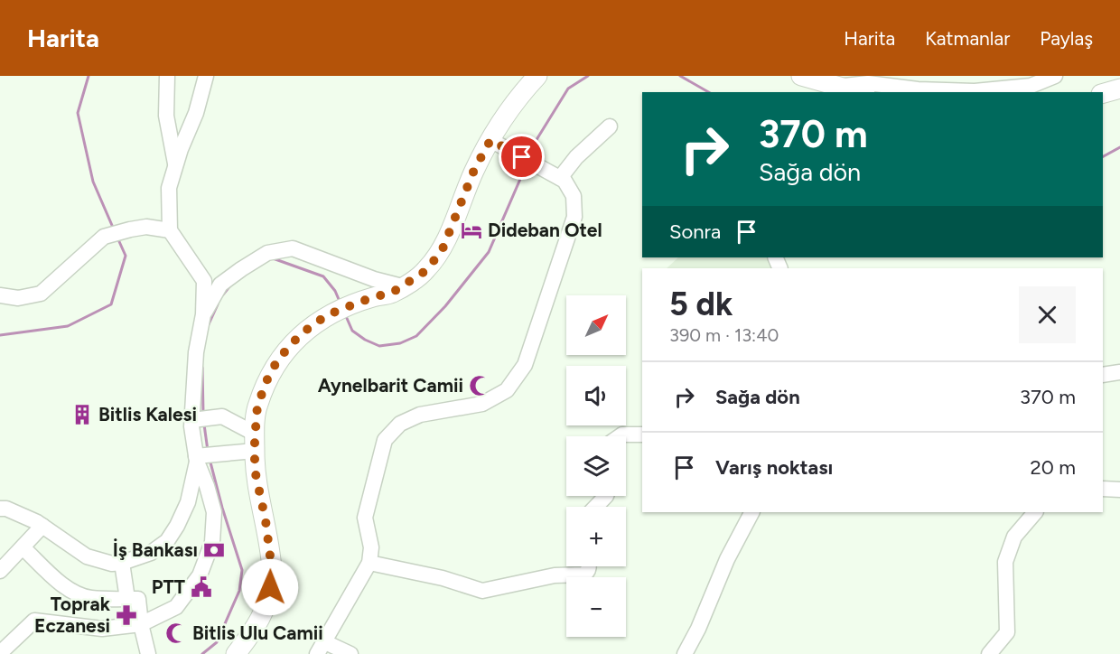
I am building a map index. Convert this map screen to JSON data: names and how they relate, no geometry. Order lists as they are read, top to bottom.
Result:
{
  "places": {
    "hotel": ["Dideban Otel"],
    "mosque": ["Aynelbarit Camii", "Bitlis Ulu Camii"],
    "building": ["Bitlis Kalesi"],
    "bank": ["İş Bankası"],
    "public building": ["PTT"],
    "pharmacy": ["Toprak Eczanesi"]
  },
  "north": "top right",
  "page": {
    "header": "Harita",
    "nav": ["Harita", "Katmanlar", "Paylaş"],
    "turn": ["370 m", "Sağa dön"],
    "then": "Sonra",
    "heading": ["5 dk", "390 m · 13:40"],
    "map_buttons": ["+", "−"],
    "list": [
      {
        "name": "Sağa dön",
        "value": "370 m"
      },
      {
        "name": "Varış noktası",
        "value": "20 m"
      }
    ]
  }
}
